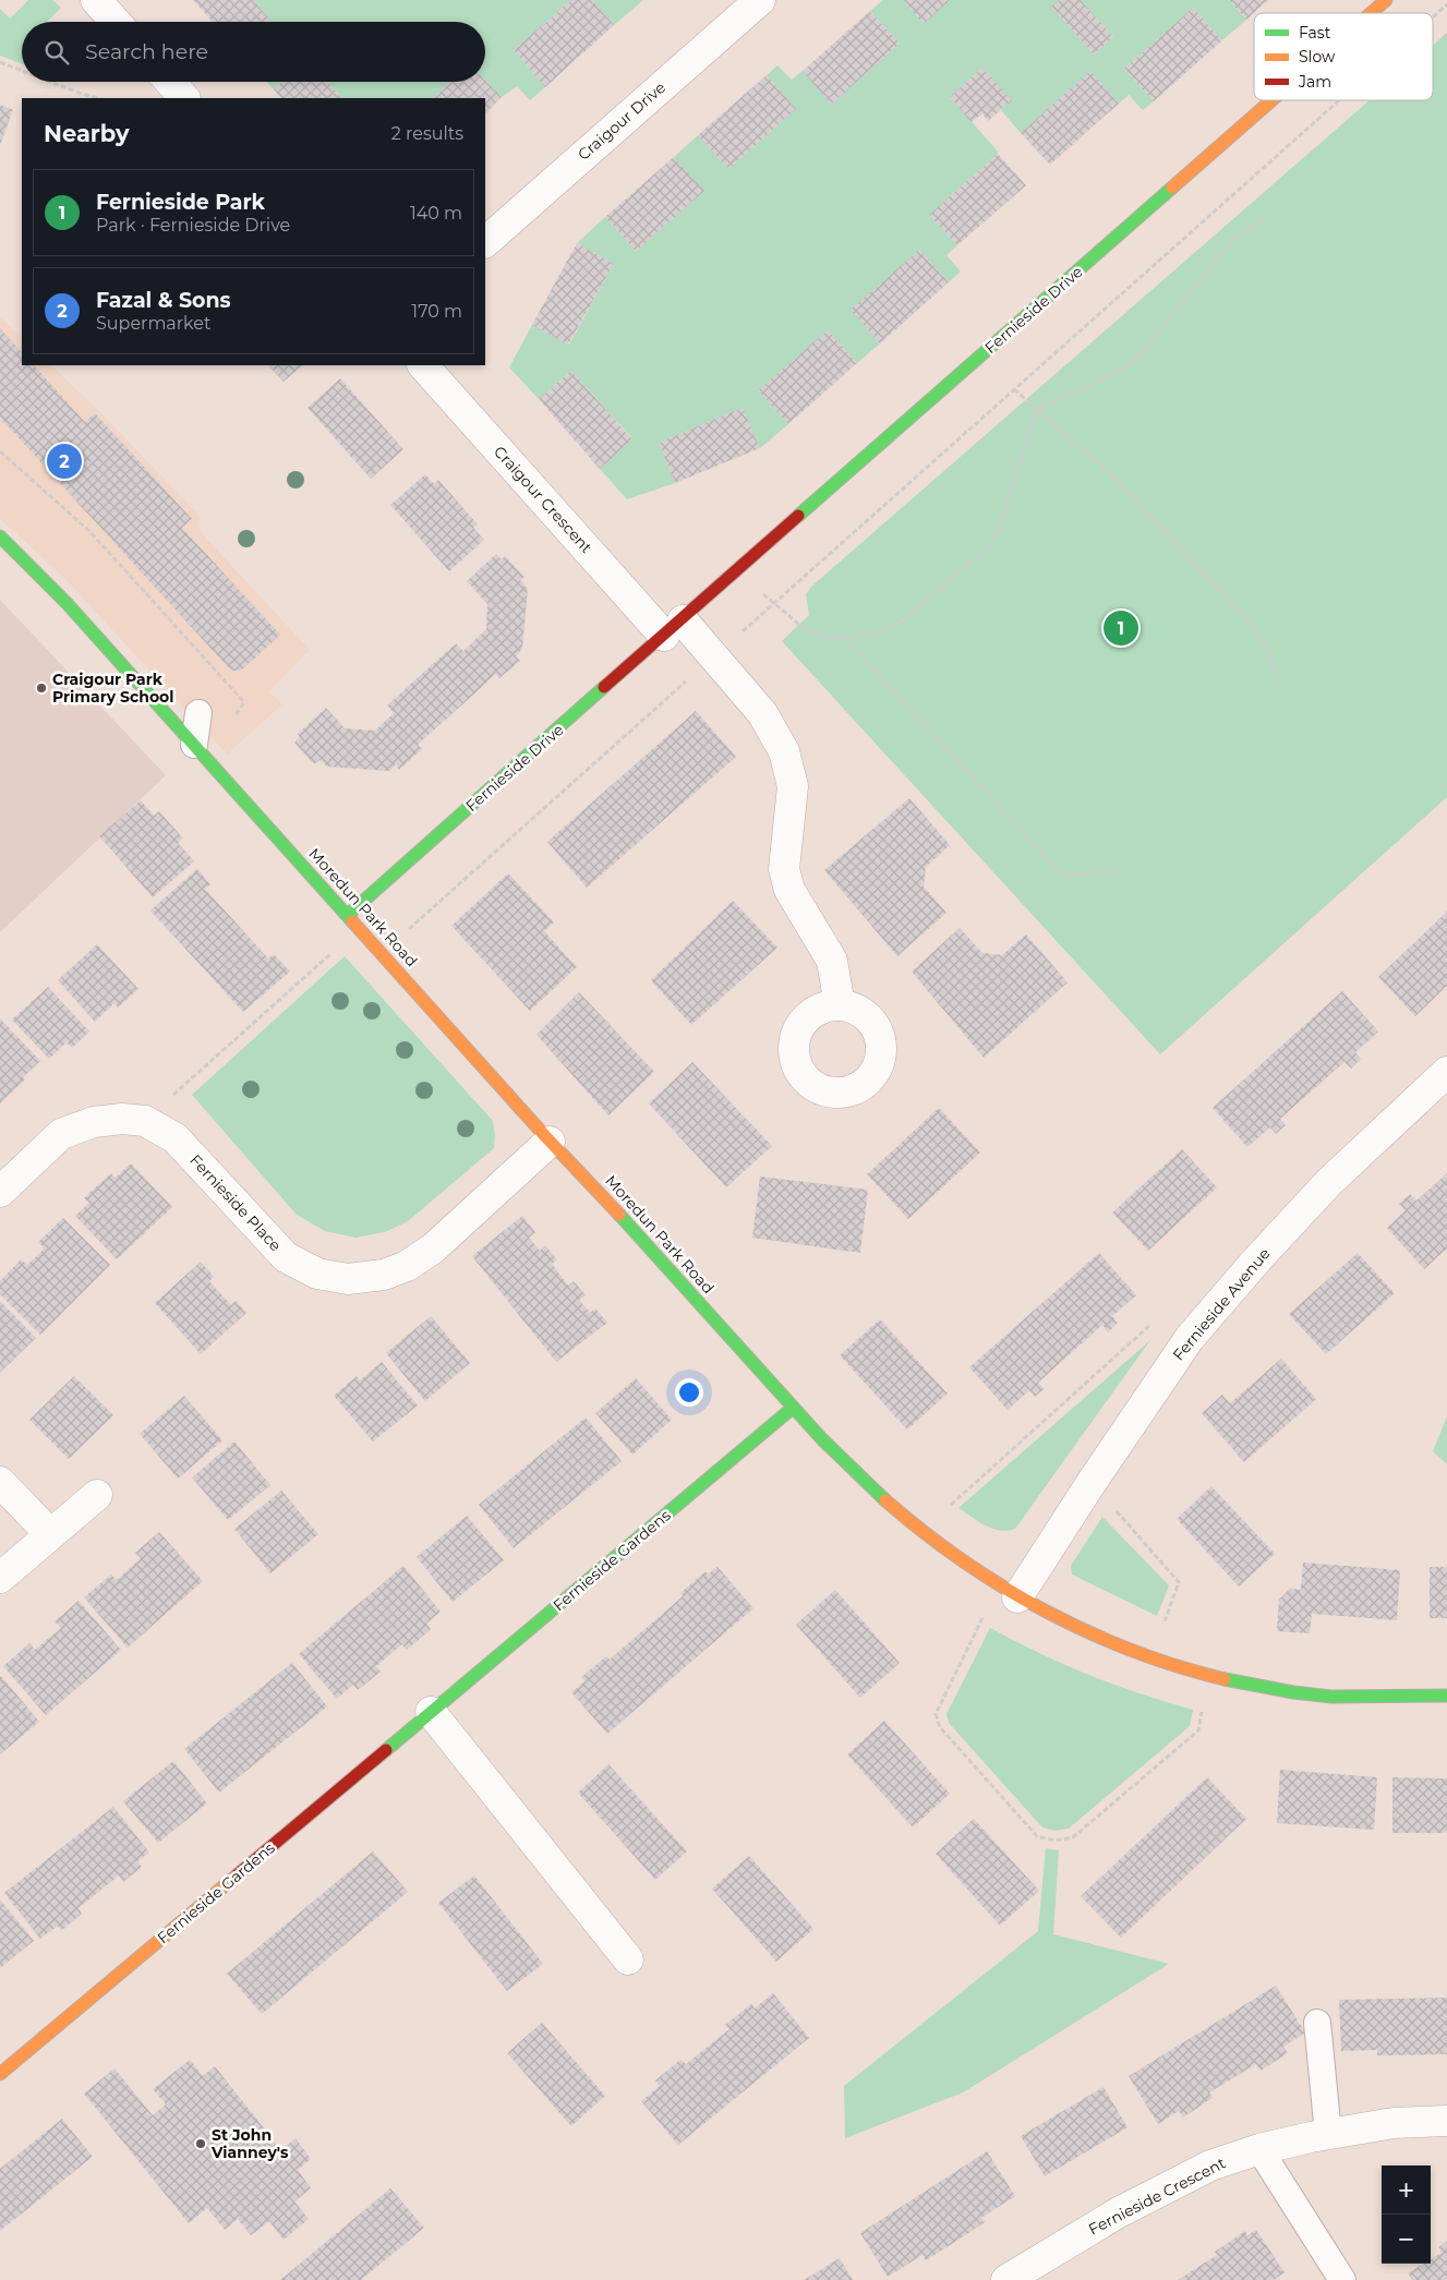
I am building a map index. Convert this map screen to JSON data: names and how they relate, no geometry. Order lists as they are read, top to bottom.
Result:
{
  "streets": {
    "street": [
      "Craigour Drive",
      "Fernieside Drive",
      "Craigour Crescent",
      "Moredun Park Road",
      "Fernieside Place",
      "Fernieside Avenue",
      "Fernieside Gardens",
      "Fernieside Crescent"
    ]
  },
  "crossings": [
    ["Fernieside Drive", "Craigour Crescent"],
    ["Fernieside Drive", "Moredun Park Road"],
    ["Moredun Park Road", "Fernieside Place"],
    ["Moredun Park Road", "Fernieside Avenue"],
    ["Moredun Park Road", "Fernieside Gardens"]
  ],
  "places": ["Craigour Park Primary School", "St John Vianney's"],
  "legend": ["Fast", "Slow", "Jam"],
  "page": {
    "search": "Search here",
    "heading": ["Nearby", "2 results"],
    "list": [
      {
        "mark": "1",
        "name": "Fernieside Park",
        "note": "Park · Fernieside Drive",
        "value": "140 m"
      },
      {
        "mark": "2",
        "name": "Fazal & Sons",
        "note": "Supermarket",
        "value": "170 m"
      }
    ],
    "pins": ["2", "1"],
    "map_buttons": ["+", "−"]
  }
}
